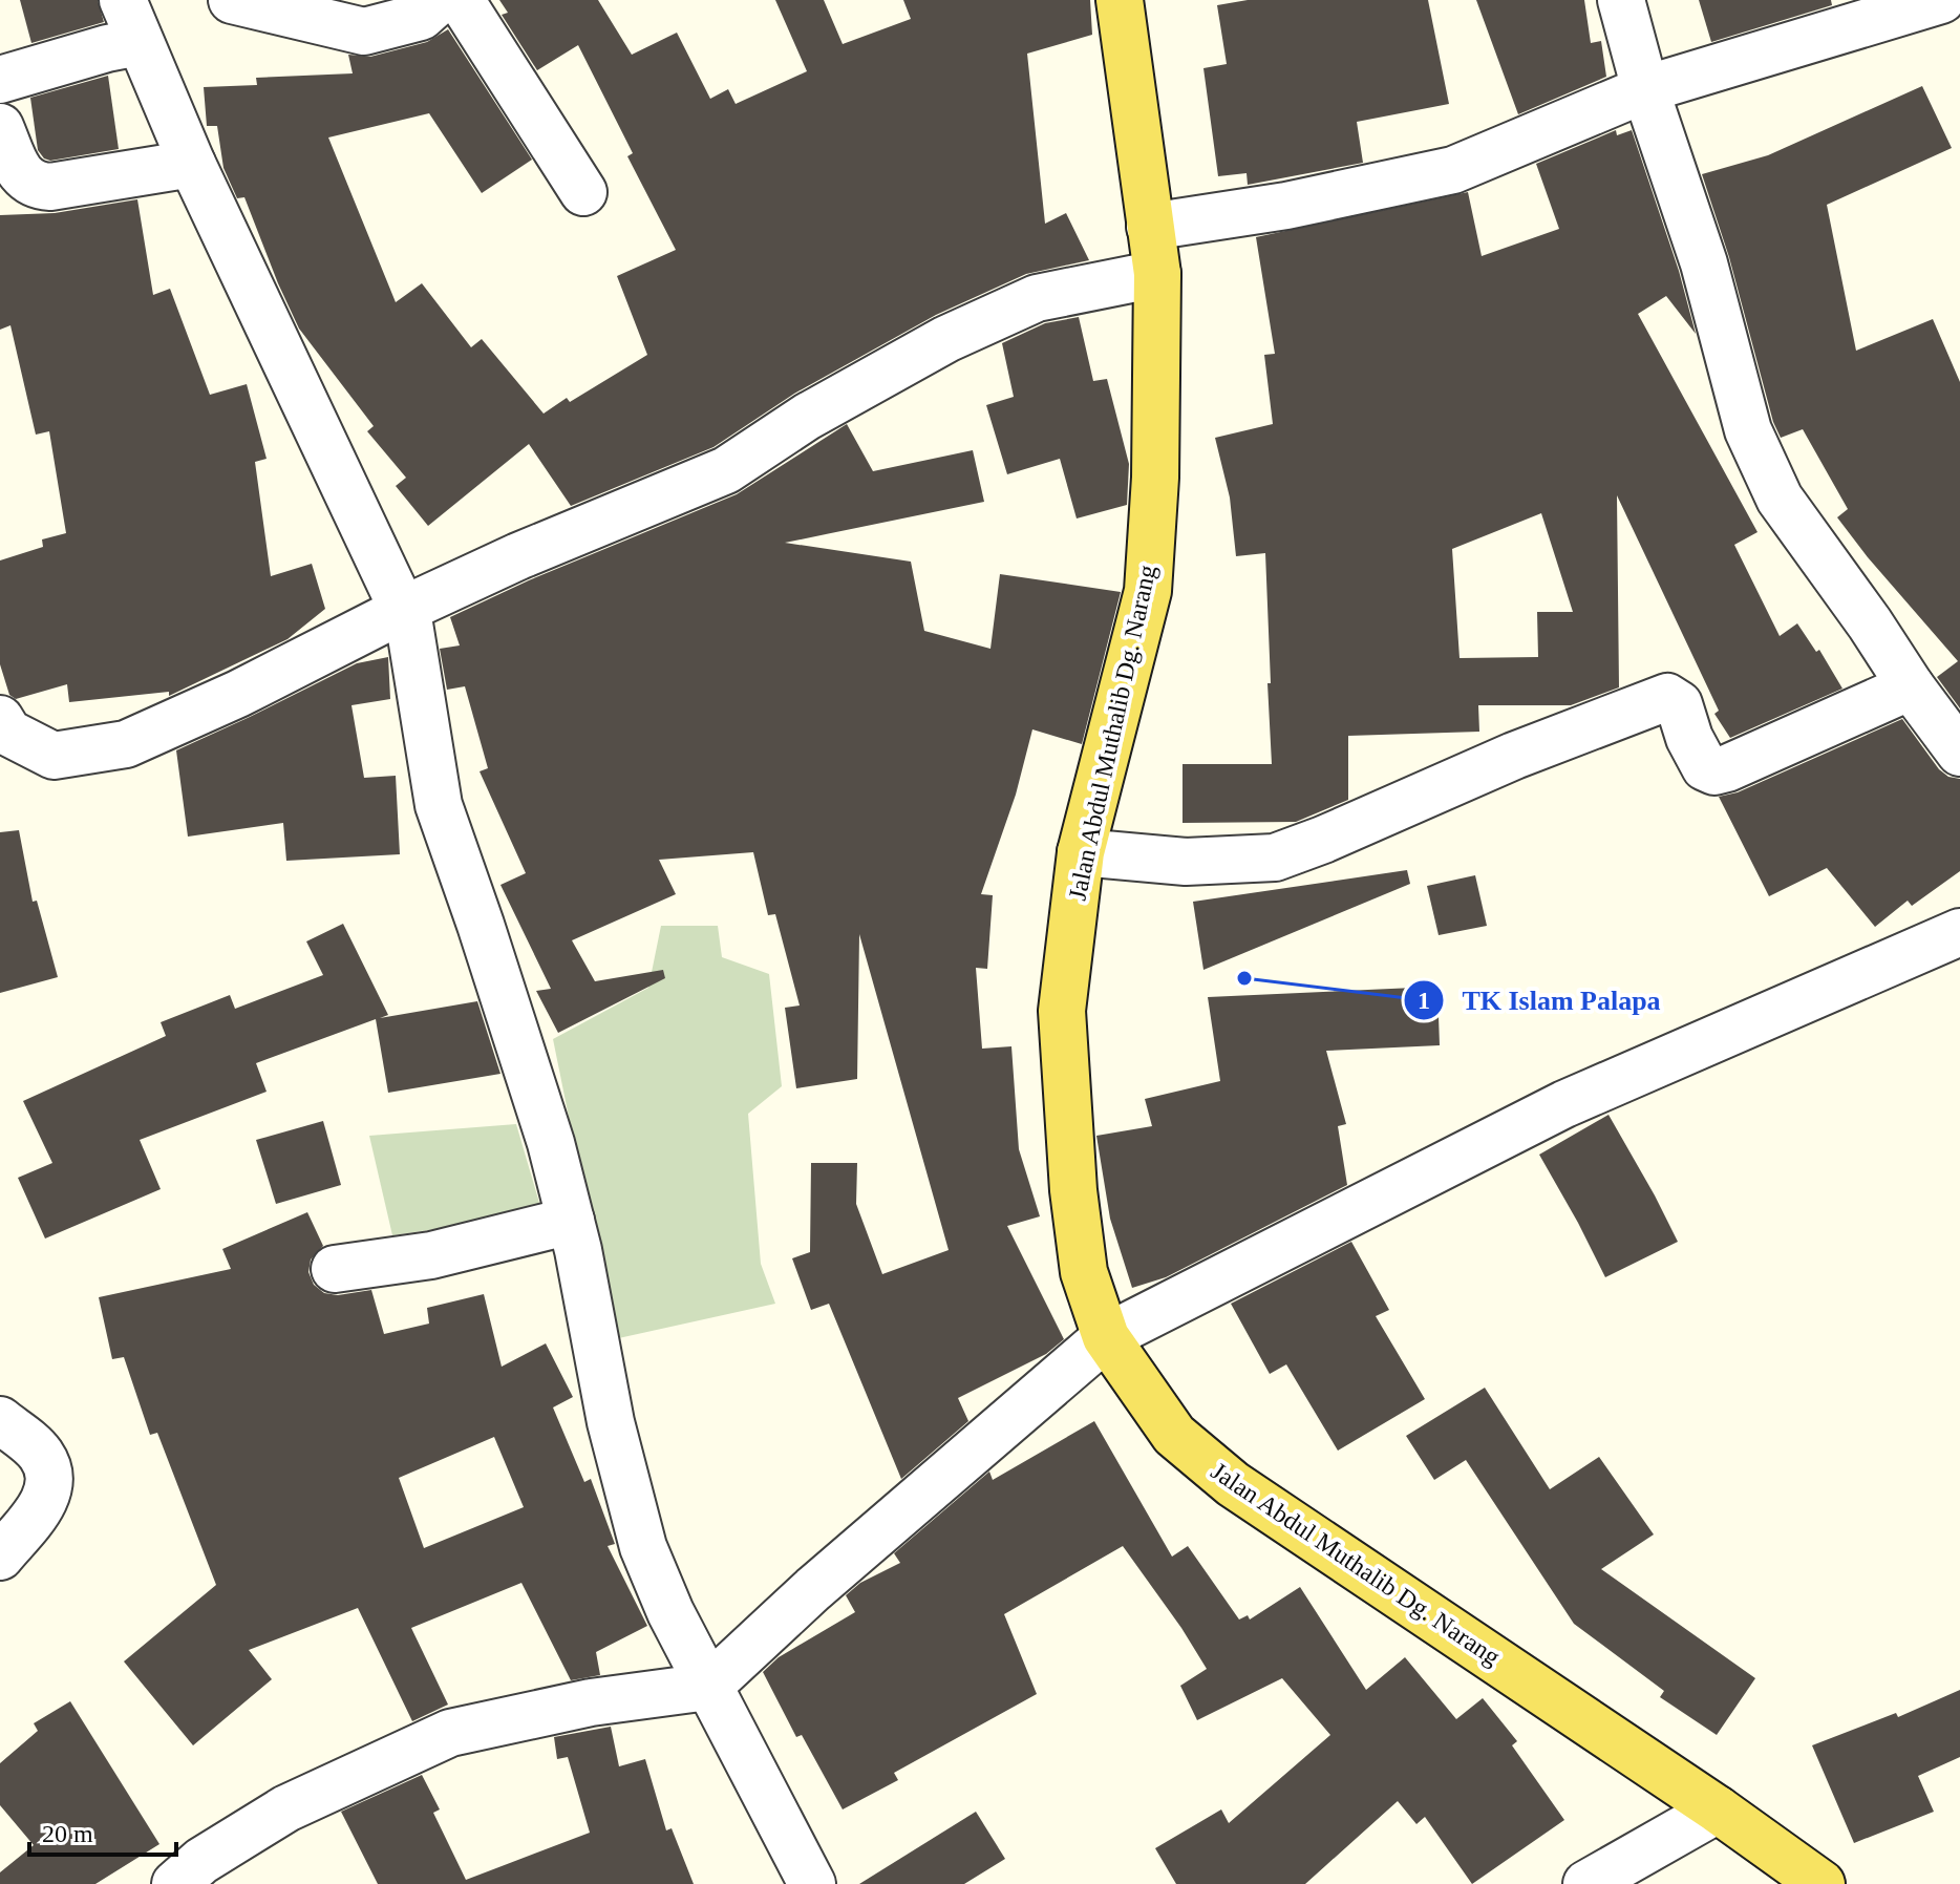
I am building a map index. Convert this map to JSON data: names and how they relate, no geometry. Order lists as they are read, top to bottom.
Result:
{
  "streets": {
    "main road": ["Jalan Abdul Muthalib Dg. Narang"]
  },
  "places": ["TK Islam Palapa"],
  "scale_bar": "20 m"
}
